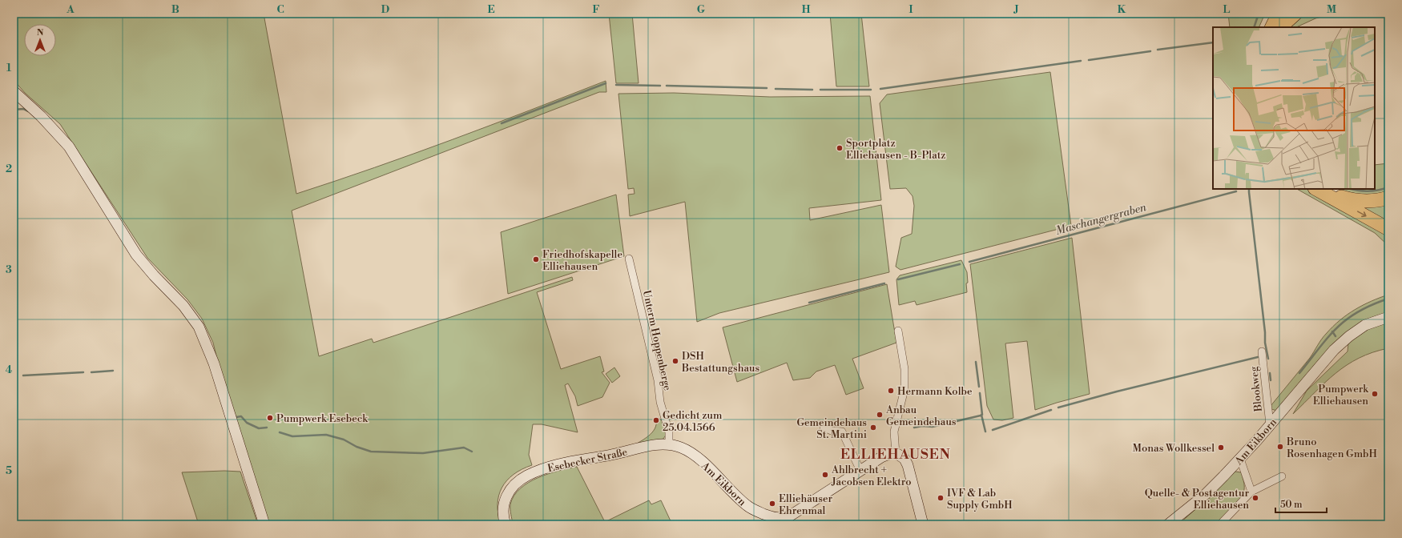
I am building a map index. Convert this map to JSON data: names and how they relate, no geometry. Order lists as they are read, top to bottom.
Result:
{
  "streets": {
    "street": [
      "Unterm Hoppenberge",
      "Blookweg",
      "Am Eikborn",
      "Esebecker Straße"
    ]
  },
  "crossings": [
    ["Unterm Hoppenberge", "Am Eikborn"],
    ["Unterm Hoppenberge", "Esebecker Straße"],
    ["Blookweg", "Am Eikborn"],
    ["Am Eikborn", "Esebecker Straße"]
  ],
  "districts": ["ELLIEHAUSEN"],
  "water": ["Maschangergraben"],
  "places": [
    "Sportplatz Elliehausen - B-Platz",
    "Friedhofskapelle Elliehausen",
    "DSH Bestattungshaus",
    "Hermann Kolbe",
    "Pumpwerk Elliehausen",
    "Anbau Gemeindehaus",
    "Pumpwerk Esebeck",
    "Gedicht zum 25.04.1566",
    "Gemeindehaus St. Martini",
    "Bruno Rosenhagen GmbH",
    "Monas Wollkessel",
    "Ahlbrecht + Jacobsen Elektro",
    "IVF & Lab Supply GmbH",
    "Quelle- & Postagentur Elliehausen",
    "Elliehäuser Ehrenmal"
  ],
  "scale_bar": "50 m",
  "north": "top",
  "grid": {
    "columns": [
      "A",
      "B",
      "C",
      "D",
      "E",
      "F",
      "G",
      "H",
      "I",
      "J",
      "K",
      "L",
      "M"
    ],
    "rows": [
      "1",
      "2",
      "3",
      "4",
      "5"
    ]
  }
}
